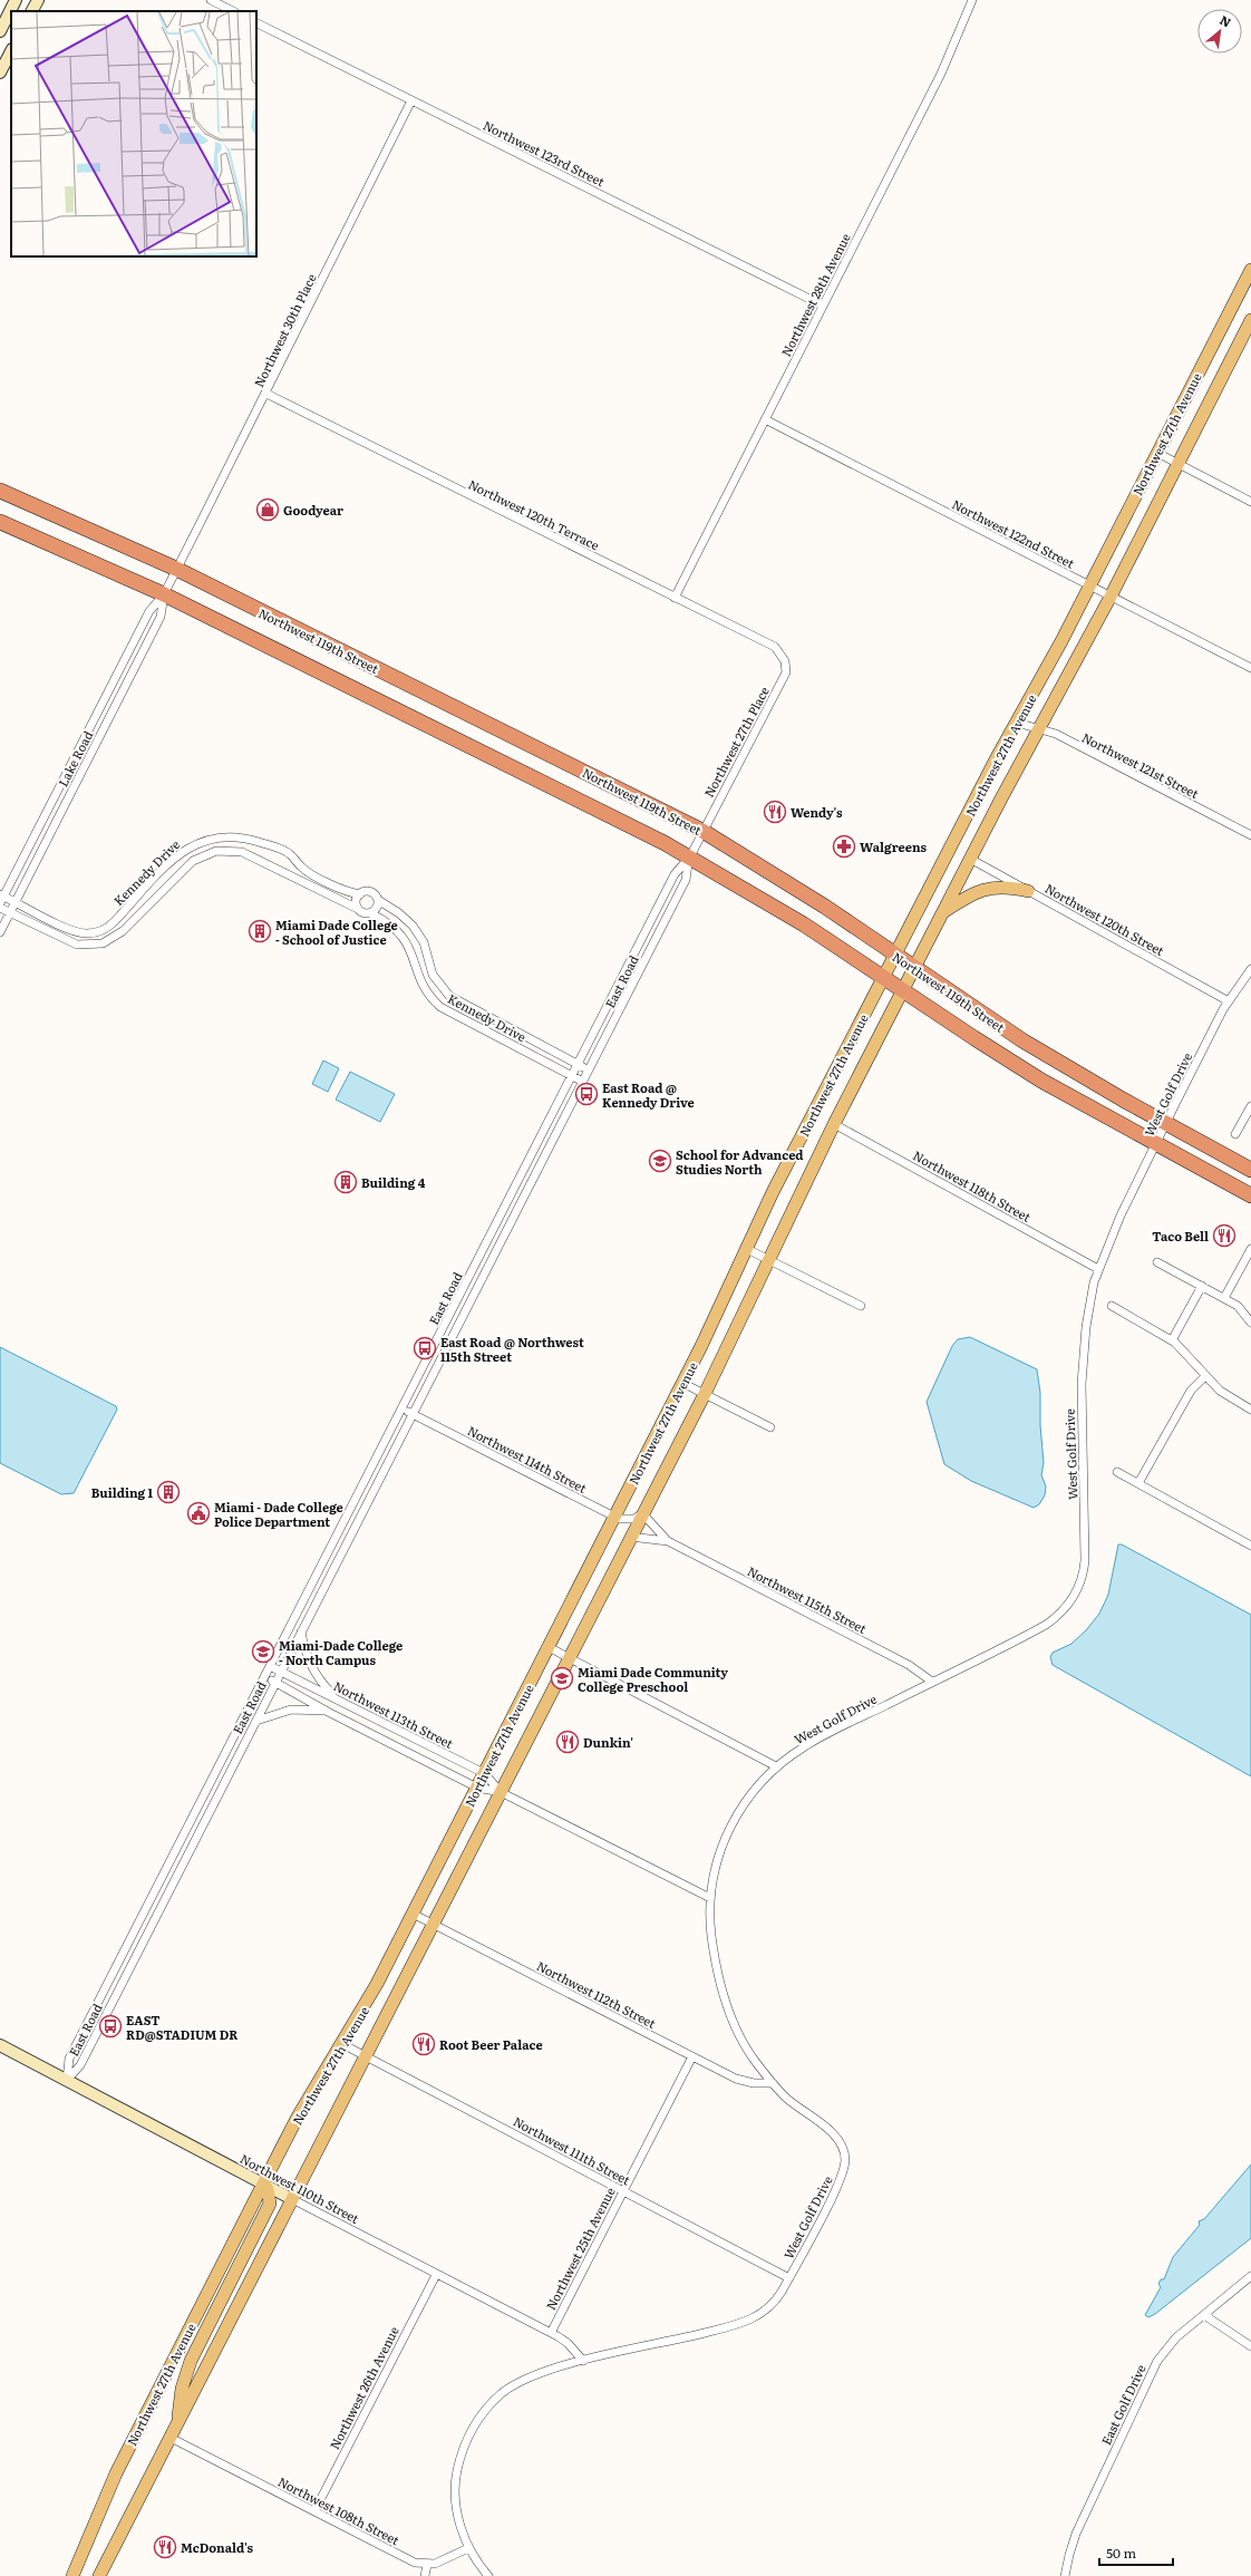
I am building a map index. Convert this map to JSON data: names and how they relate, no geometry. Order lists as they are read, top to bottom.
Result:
{
  "streets": {
    "highway": ["Northwest 119th Street"],
    "main road": ["Northwest 27th Avenue"],
    "street": [
      "Northwest 123rd Street",
      "Northwest 28th Avenue",
      "Northwest 30th Place",
      "Northwest 120th Terrace",
      "Northwest 122nd Street",
      "Northwest 27th Place",
      "Lake Road",
      "Northwest 121st Street",
      "Kennedy Drive",
      "Northwest 120th Street",
      "East Road",
      "West Golf Drive",
      "Northwest 118th Street",
      "Northwest 114th Street",
      "Northwest 115th Street",
      "Northwest 113th Street",
      "Northwest 112th Street",
      "Northwest 111th Street",
      "Northwest 110th Street",
      "Northwest 25th Avenue",
      "Northwest 26th Avenue",
      "East Golf Drive",
      "Northwest 108th Street"
    ]
  },
  "crossings": [
    ["Northwest 123rd Street", "Northwest 28th Avenue"],
    ["Northwest 123rd Street", "Northwest 30th Place"],
    ["Northwest 28th Avenue", "Northwest 120th Terrace"],
    ["Northwest 28th Avenue", "Northwest 122nd Street"],
    ["Northwest 30th Place", "Northwest 120th Terrace"],
    ["Northwest 30th Place", "Northwest 119th Street"],
    ["Northwest 30th Place", "Lake Road"],
    ["Northwest 27th Avenue", "Northwest 122nd Street"],
    ["Northwest 27th Avenue", "Northwest 119th Street"],
    ["Northwest 27th Avenue", "Northwest 121st Street"],
    ["Northwest 27th Avenue", "Northwest 120th Street"],
    ["Northwest 27th Avenue", "Northwest 118th Street"],
    ["Northwest 27th Avenue", "Northwest 114th Street"],
    ["Northwest 27th Avenue", "Northwest 115th Street"],
    ["Northwest 27th Avenue", "Northwest 113th Street"],
    ["Northwest 27th Avenue", "Northwest 112th Street"],
    ["Northwest 27th Avenue", "Northwest 111th Street"],
    ["Northwest 27th Avenue", "Northwest 110th Street"],
    ["Northwest 27th Avenue", "Northwest 108th Street"],
    ["Northwest 120th Terrace", "Northwest 27th Place"],
    ["Northwest 119th Street", "Northwest 27th Place"],
    ["Northwest 119th Street", "Lake Road"],
    ["Northwest 119th Street", "East Road"],
    ["Northwest 119th Street", "West Golf Drive"],
    ["Northwest 27th Place", "East Road"],
    ["Lake Road", "Kennedy Drive"],
    ["Kennedy Drive", "East Road"],
    ["Northwest 120th Street", "West Golf Drive"],
    ["East Road", "Northwest 114th Street"],
    ["East Road", "Northwest 113th Street"],
    ["East Road", "Northwest 110th Street"],
    ["West Golf Drive", "Northwest 118th Street"],
    ["West Golf Drive", "Northwest 115th Street"],
    ["West Golf Drive", "Northwest 113th Street"],
    ["West Golf Drive", "Northwest 112th Street"],
    ["West Golf Drive", "Northwest 111th Street"],
    ["West Golf Drive", "Northwest 110th Street"],
    ["Northwest 114th Street", "Northwest 115th Street"],
    ["Northwest 112th Street", "Northwest 25th Avenue"],
    ["Northwest 111th Street", "Northwest 25th Avenue"],
    ["Northwest 110th Street", "Northwest 25th Avenue"],
    ["Northwest 110th Street", "Northwest 26th Avenue"],
    ["Northwest 26th Avenue", "Northwest 108th Street"]
  ],
  "places": {
    "shop": ["Goodyear"],
    "restaurant": [
      "Wendy's",
      "Taco Bell",
      "Dunkin'",
      "Root Beer Palace",
      "McDonald's"
    ],
    "pharmacy": ["Walgreens"],
    "building": ["Miami Dade College - School of Justice", "Building 4", "Building 1"],
    "bus stop": ["East Road @ Kennedy Drive", "East Road @ Northwest 115th Street", "EAST RD@STADIUM DR"],
    "school or university": ["School for Advanced Studies North", "Miami-Dade College - North Campus", "Miami Dade Community College Preschool"],
    "public building": ["Miami - Dade College Police Department"]
  },
  "scale_bar": "50 m",
  "north": "top right"
}
